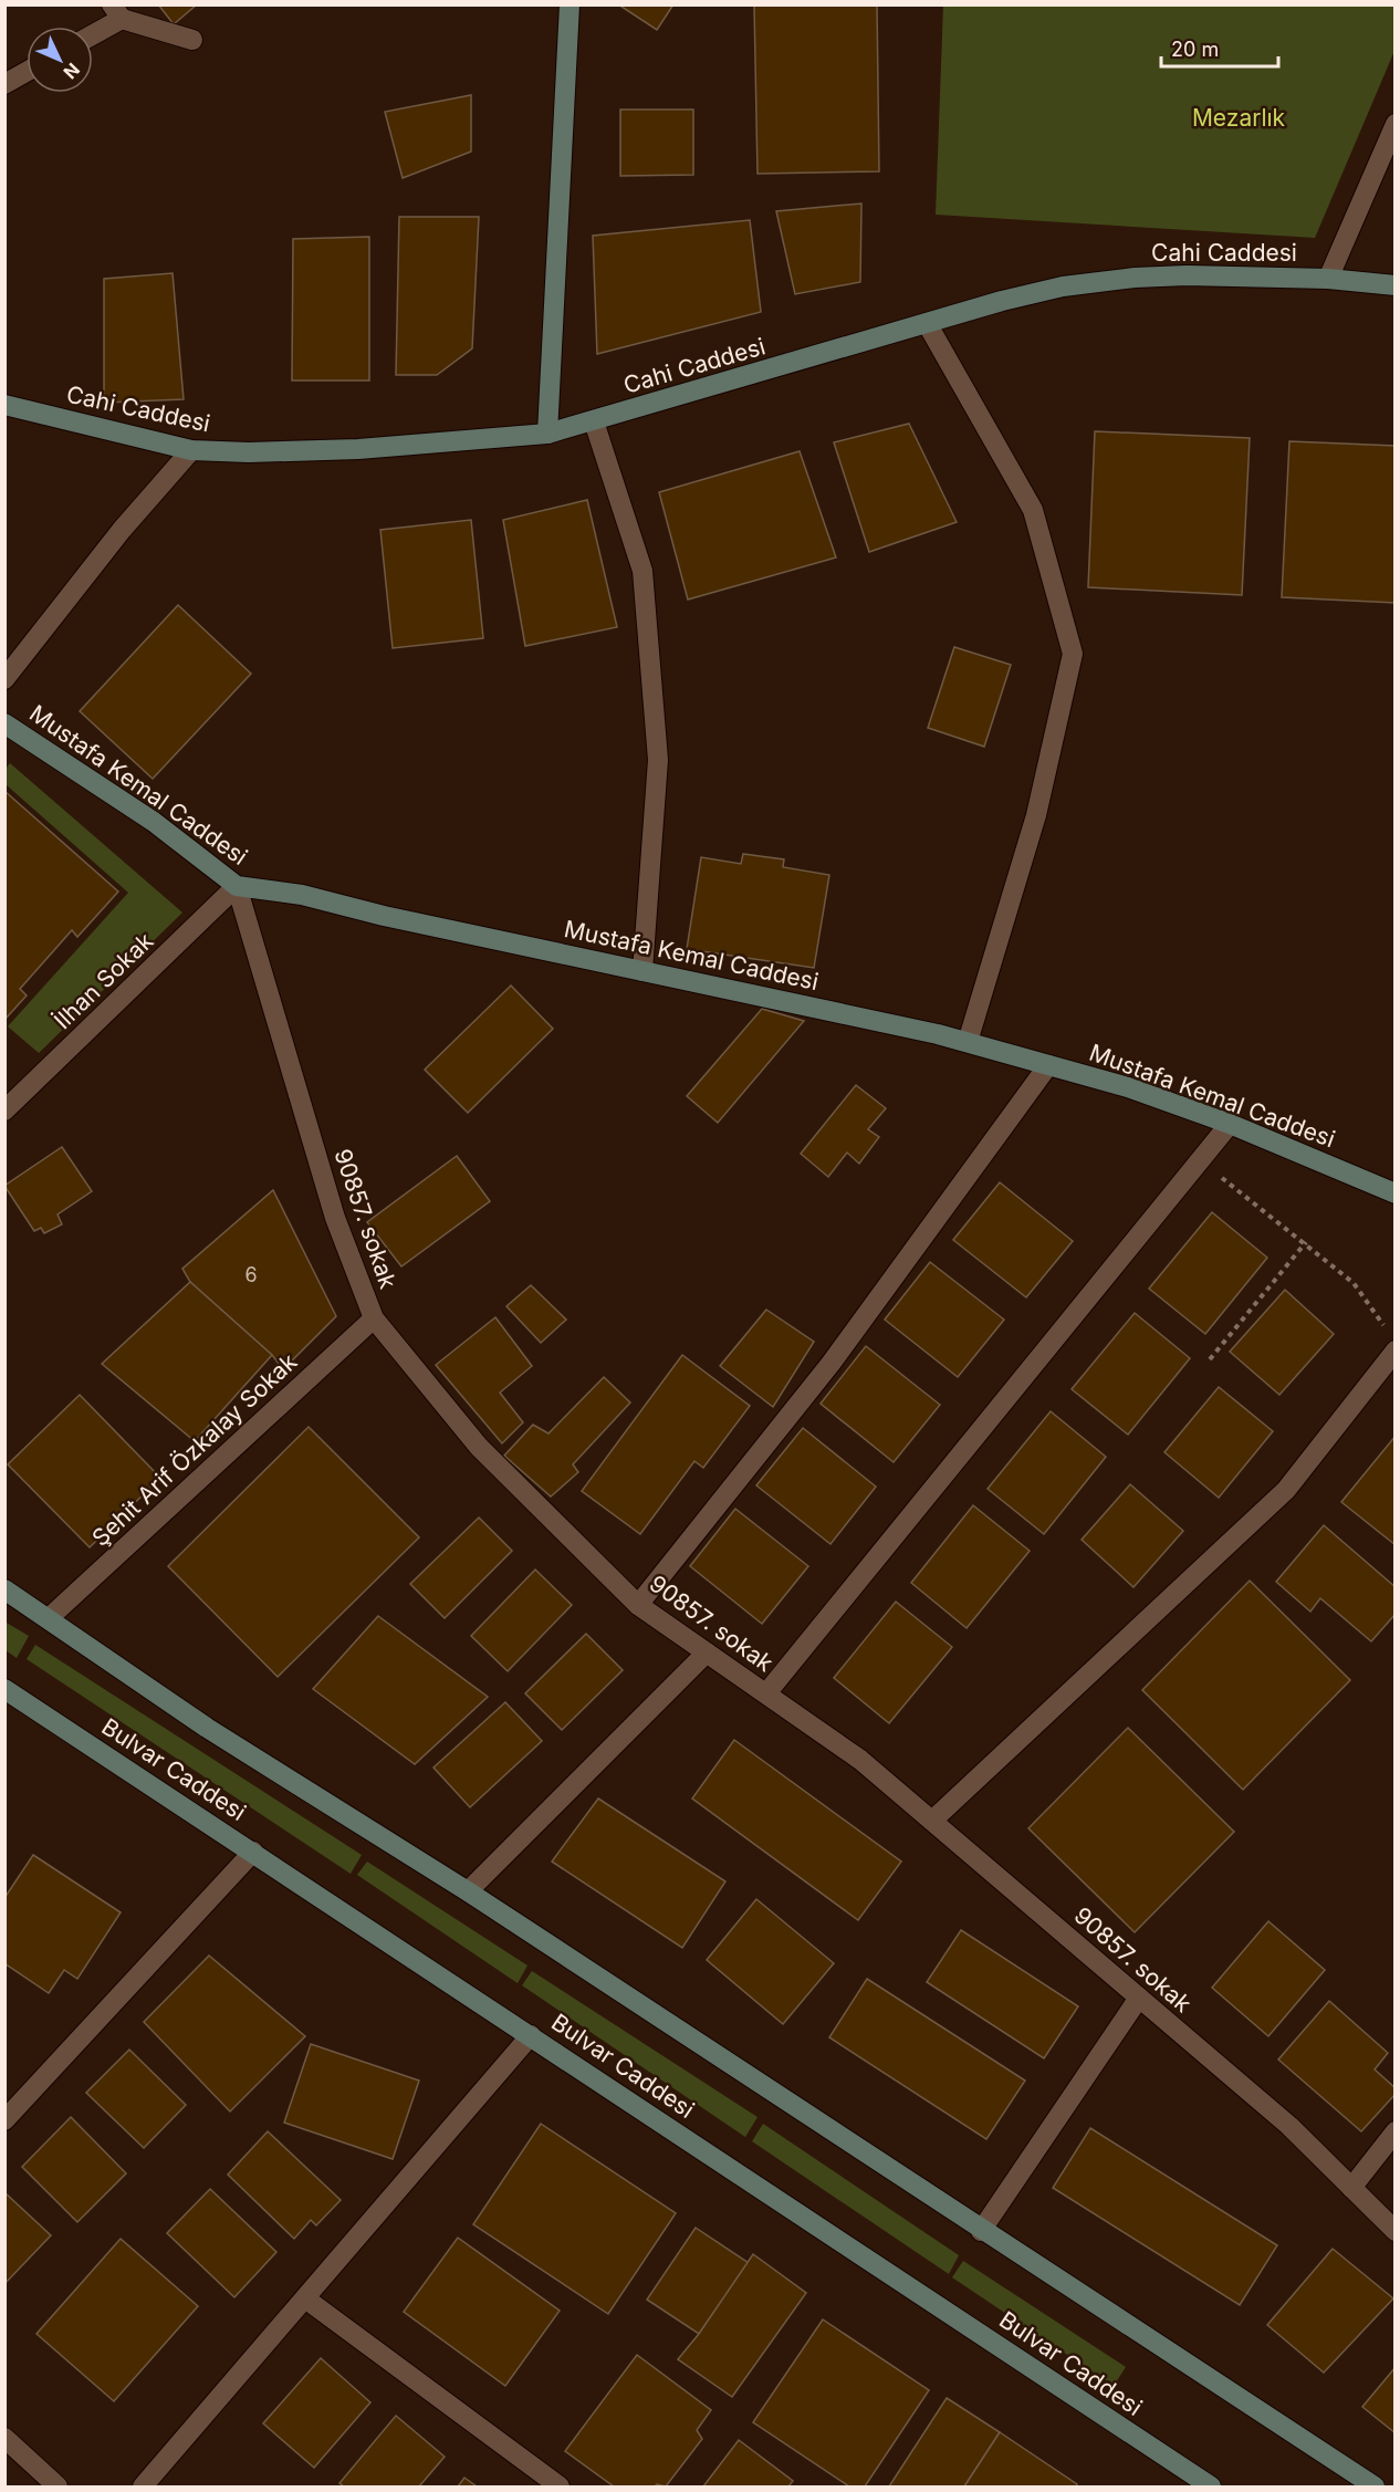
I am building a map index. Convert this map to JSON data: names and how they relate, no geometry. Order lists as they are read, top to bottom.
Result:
{
  "streets": {
    "main road": ["Cahi Caddesi", "Mustafa Kemal Caddesi", "Bulvar Caddesi"],
    "street": ["İlhan Sokak", "90857. sokak", "Şehit Arif Özkalay Sokak"]
  },
  "crossings": [
    ["Mustafa Kemal Caddesi", "İlhan Sokak"],
    ["Mustafa Kemal Caddesi", "90857. sokak"],
    ["İlhan Sokak", "90857. sokak"],
    ["90857. sokak", "Şehit Arif Özkalay Sokak"]
  ],
  "parks": ["Mezarlık"],
  "house_numbers": ["6"],
  "scale_bar": "20 m",
  "north": "bottom right"
}
